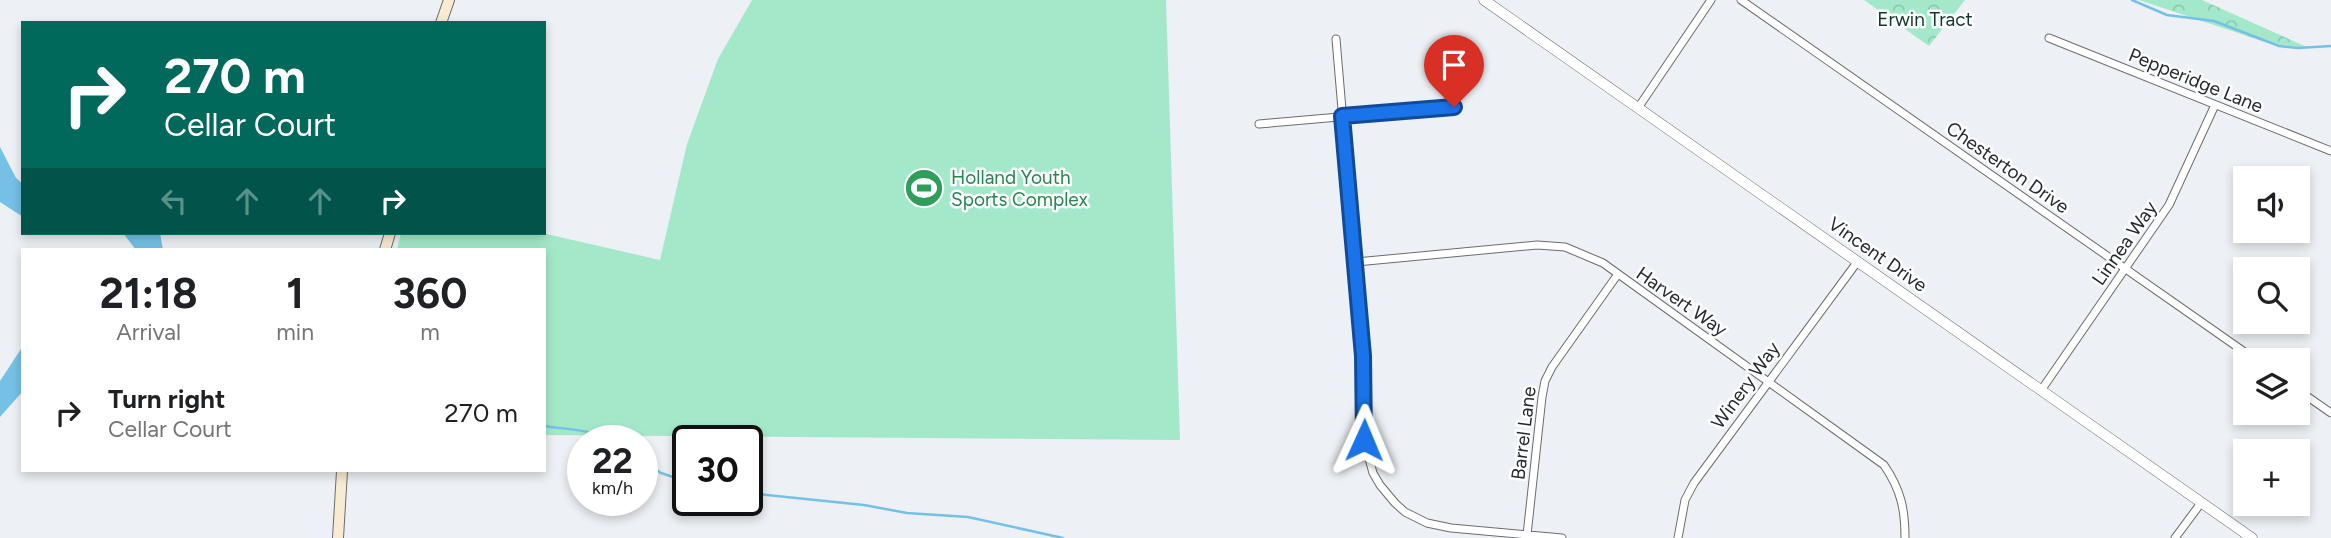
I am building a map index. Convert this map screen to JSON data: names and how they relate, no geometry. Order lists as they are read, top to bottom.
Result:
{
  "streets": {
    "street": [
      "Pepperidge Lane",
      "Chesterton Drive",
      "Linnea Way",
      "Vincent Drive",
      "Harvert Way",
      "Winery Way",
      "Barrel Lane"
    ]
  },
  "crossings": [
    ["Pepperidge Lane", "Linnea Way"],
    ["Chesterton Drive", "Linnea Way"],
    ["Linnea Way", "Vincent Drive"],
    ["Vincent Drive", "Winery Way"],
    ["Harvert Way", "Winery Way"],
    ["Harvert Way", "Barrel Lane"]
  ],
  "parks": ["Erwin Tract"],
  "places": {
    "sports": ["Holland Youth Sports Complex"]
  },
  "page": {
    "turn": ["270 m", "Cellar Court"],
    "map_buttons": "+",
    "eta": [
      "21:18",
      "Arrival",
      "1",
      "min",
      "360",
      "m"
    ],
    "list": [
      {
        "name": "Turn right",
        "note": "Cellar Court",
        "value": "270 m"
      }
    ],
    "speed": "22 km/h",
    "limit": "30"
  }
}
